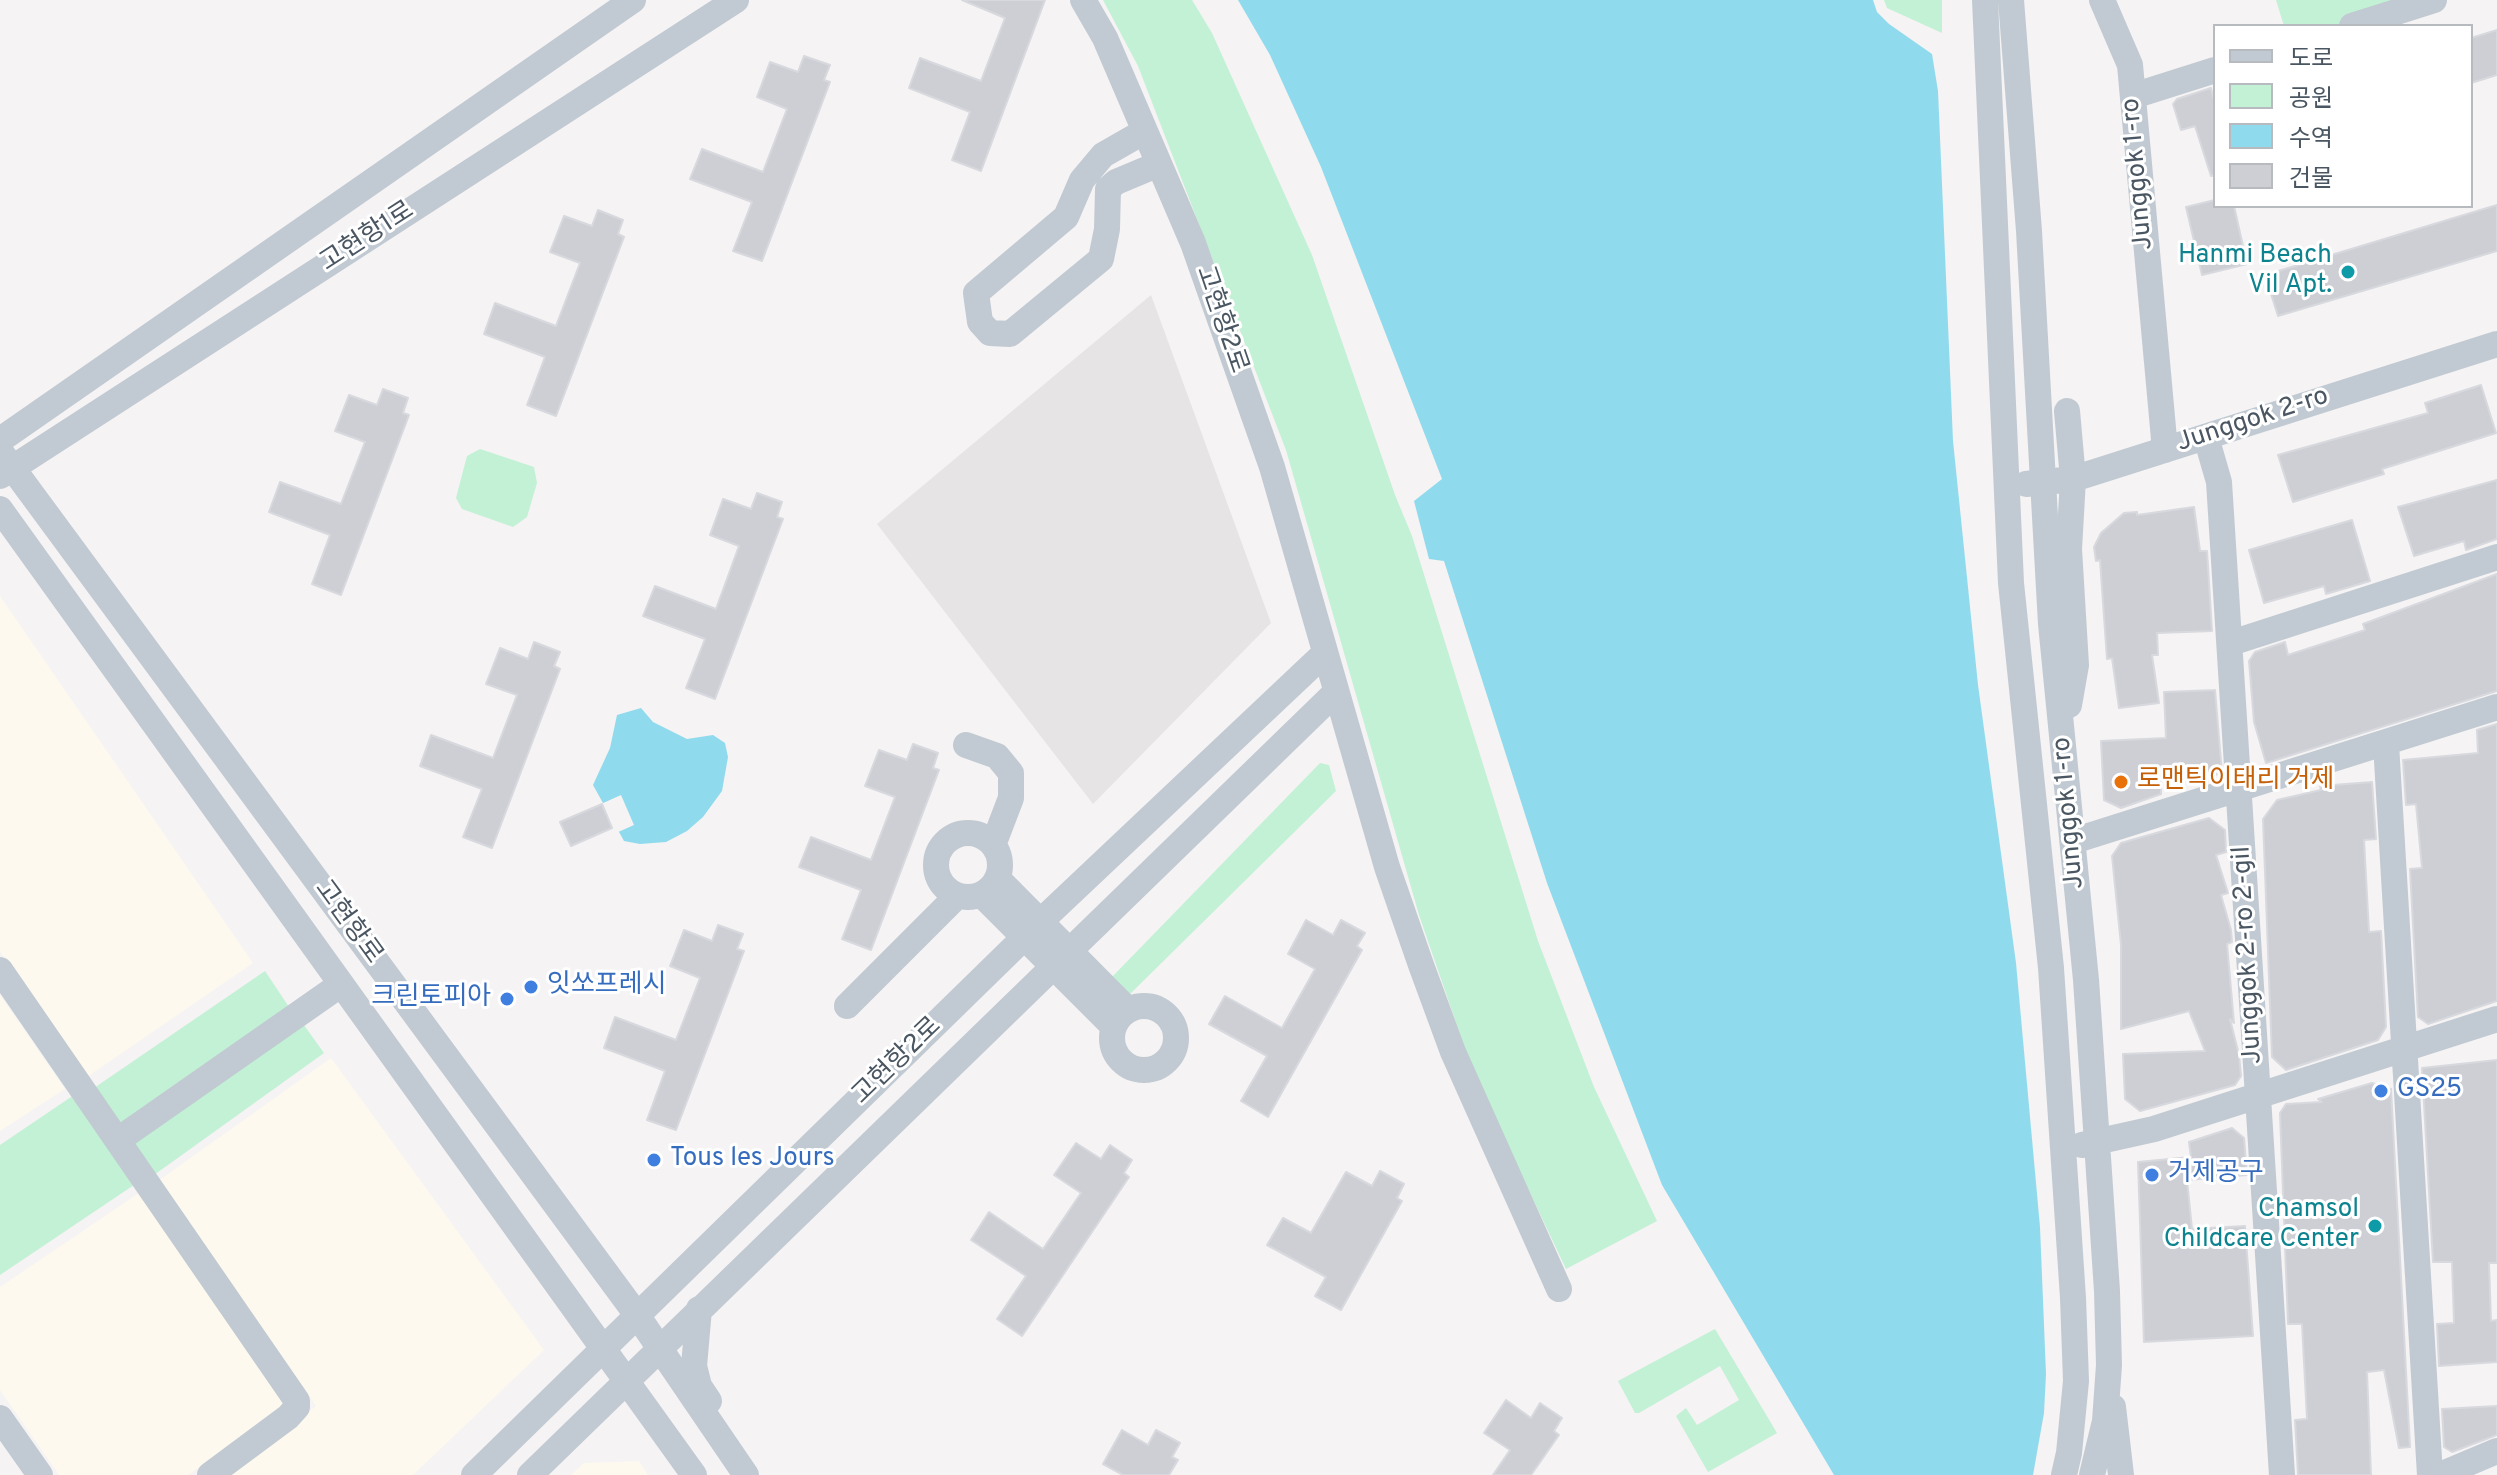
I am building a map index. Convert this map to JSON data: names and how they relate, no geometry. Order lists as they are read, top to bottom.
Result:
{
  "streets": {
    "street": [
      "Junggok 1-ro",
      "고현항1로",
      "고현항2로",
      "Junggok 2-ro",
      "고현항로",
      "Junggok 2-ro 2-gil"
    ]
  },
  "crossings": [
    ["Junggok 1-ro", "Junggok 2-ro"],
    ["고현항1로", "고현항로"],
    ["고현항2로", "고현항로"],
    ["Junggok 2-ro", "Junggok 2-ro 2-gil"]
  ],
  "places": [
    "Hanmi Beach Vil Apt.",
    "로맨틱이태리 거제",
    "잇쏘프레시",
    "크린토피아",
    "GS25",
    "Tous les Jours",
    "거제공구",
    "Chamsol Childcare Center"
  ],
  "legend": [
    "도로",
    "공원",
    "수역",
    "건물"
  ]
}
